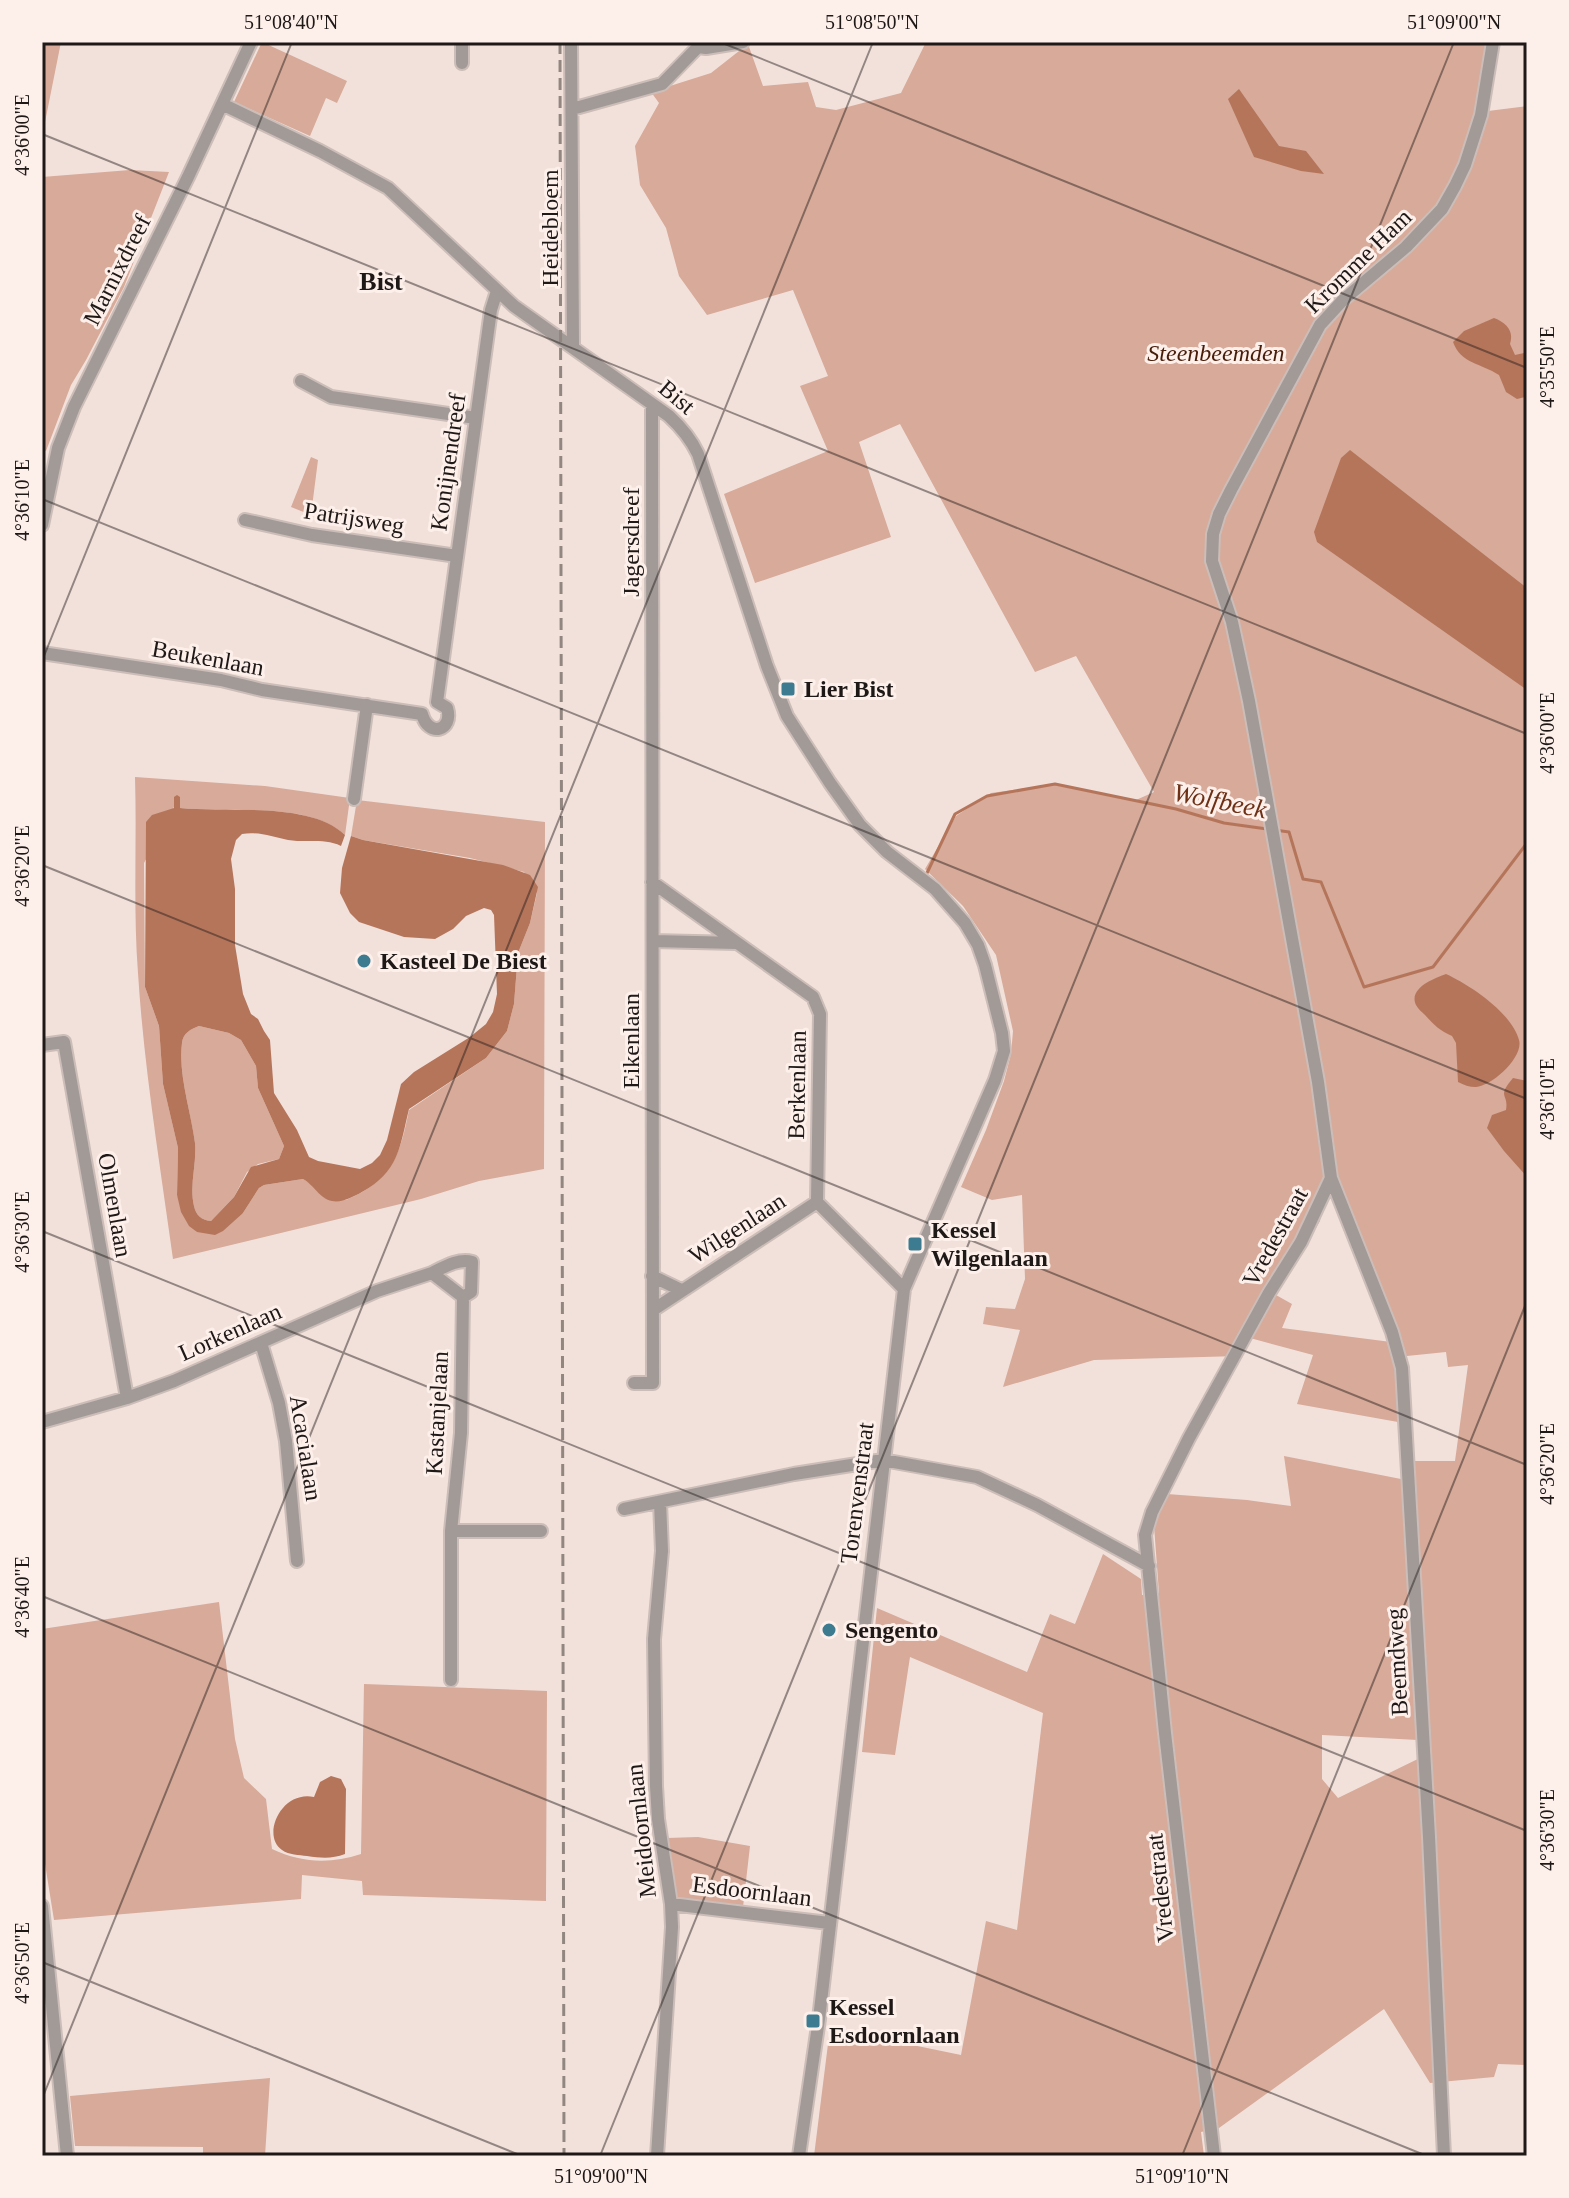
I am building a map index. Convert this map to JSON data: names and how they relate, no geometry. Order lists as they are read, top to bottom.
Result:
{
  "streets": {
    "street": [
      "Heidebloem",
      "Kromme Ham",
      "Marnixdreef",
      "Bist",
      "Konijnendreef",
      "Patrijsweg",
      "Jagersdreef",
      "Beukenlaan",
      "Eikenlaan",
      "Berkenlaan",
      "Olmenlaan",
      "Wilgenlaan",
      "Vredestraat",
      "Lorkenlaan",
      "Kastanjelaan",
      "Acacialaan",
      "Torenvenstraat",
      "Beemdweg",
      "Meidoornlaan",
      "Esdoornlaan"
    ]
  },
  "crossings": [
    ["Heidebloem", "Bist"],
    ["Kromme Ham", "Vredestraat"],
    ["Marnixdreef", "Bist"],
    ["Bist", "Konijnendreef"],
    ["Bist", "Jagersdreef"],
    ["Bist", "Torenvenstraat"],
    ["Konijnendreef", "Patrijsweg"],
    ["Konijnendreef", "Beukenlaan"],
    ["Jagersdreef", "Eikenlaan"],
    ["Eikenlaan", "Berkenlaan"],
    ["Eikenlaan", "Wilgenlaan"],
    ["Berkenlaan", "Wilgenlaan"],
    ["Olmenlaan", "Lorkenlaan"],
    ["Vredestraat", "Beemdweg"],
    ["Lorkenlaan", "Kastanjelaan"],
    ["Lorkenlaan", "Acacialaan"],
    ["Torenvenstraat", "Esdoornlaan"],
    ["Meidoornlaan", "Esdoornlaan"]
  ],
  "districts": ["Bist"],
  "water": ["Wolfbeek"],
  "parks": ["Steenbeemden"],
  "places": {
    "transit": ["Lier Bist", "Kessel Wilgenlaan", "Kessel Esdoornlaan"],
    "other": ["Kasteel De Biest", "Sengento"]
  },
  "coordinates": [
    "51°08'40\"N",
    "51°08'50\"N",
    "51°09'00\"N",
    "4°36'00\"E",
    "4°35'50\"E",
    "4°36'10\"E",
    "4°36'20\"E",
    "4°36'30\"E",
    "4°36'40\"E",
    "4°36'50\"E",
    "51°09'10\"N"
  ]
}
